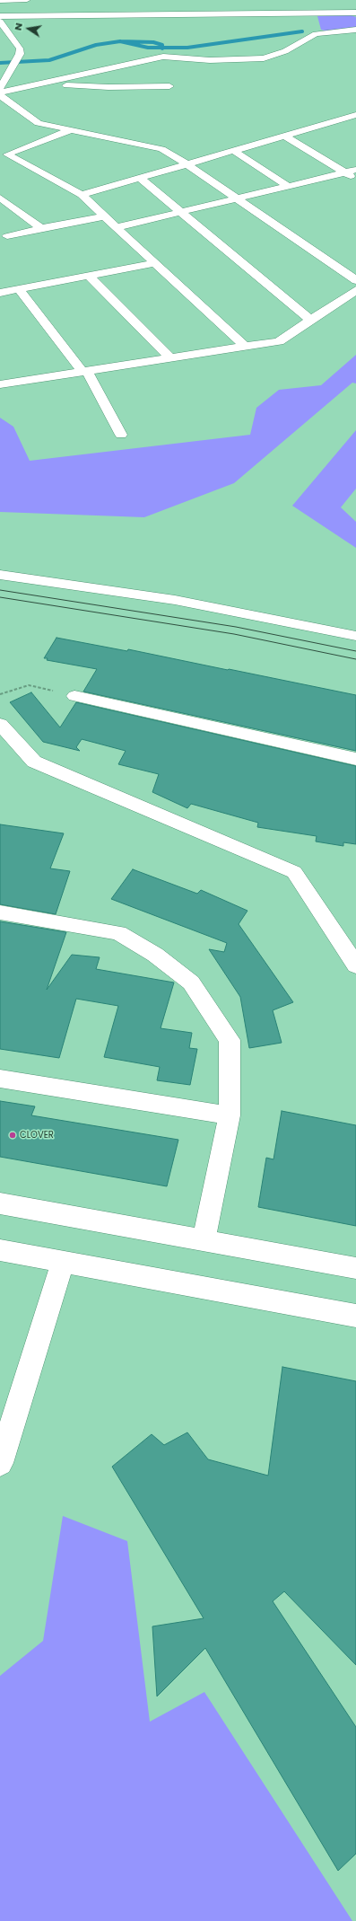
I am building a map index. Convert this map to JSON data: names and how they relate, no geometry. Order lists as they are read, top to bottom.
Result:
{
  "places": ["CLOVER"],
  "north": "left"
}
